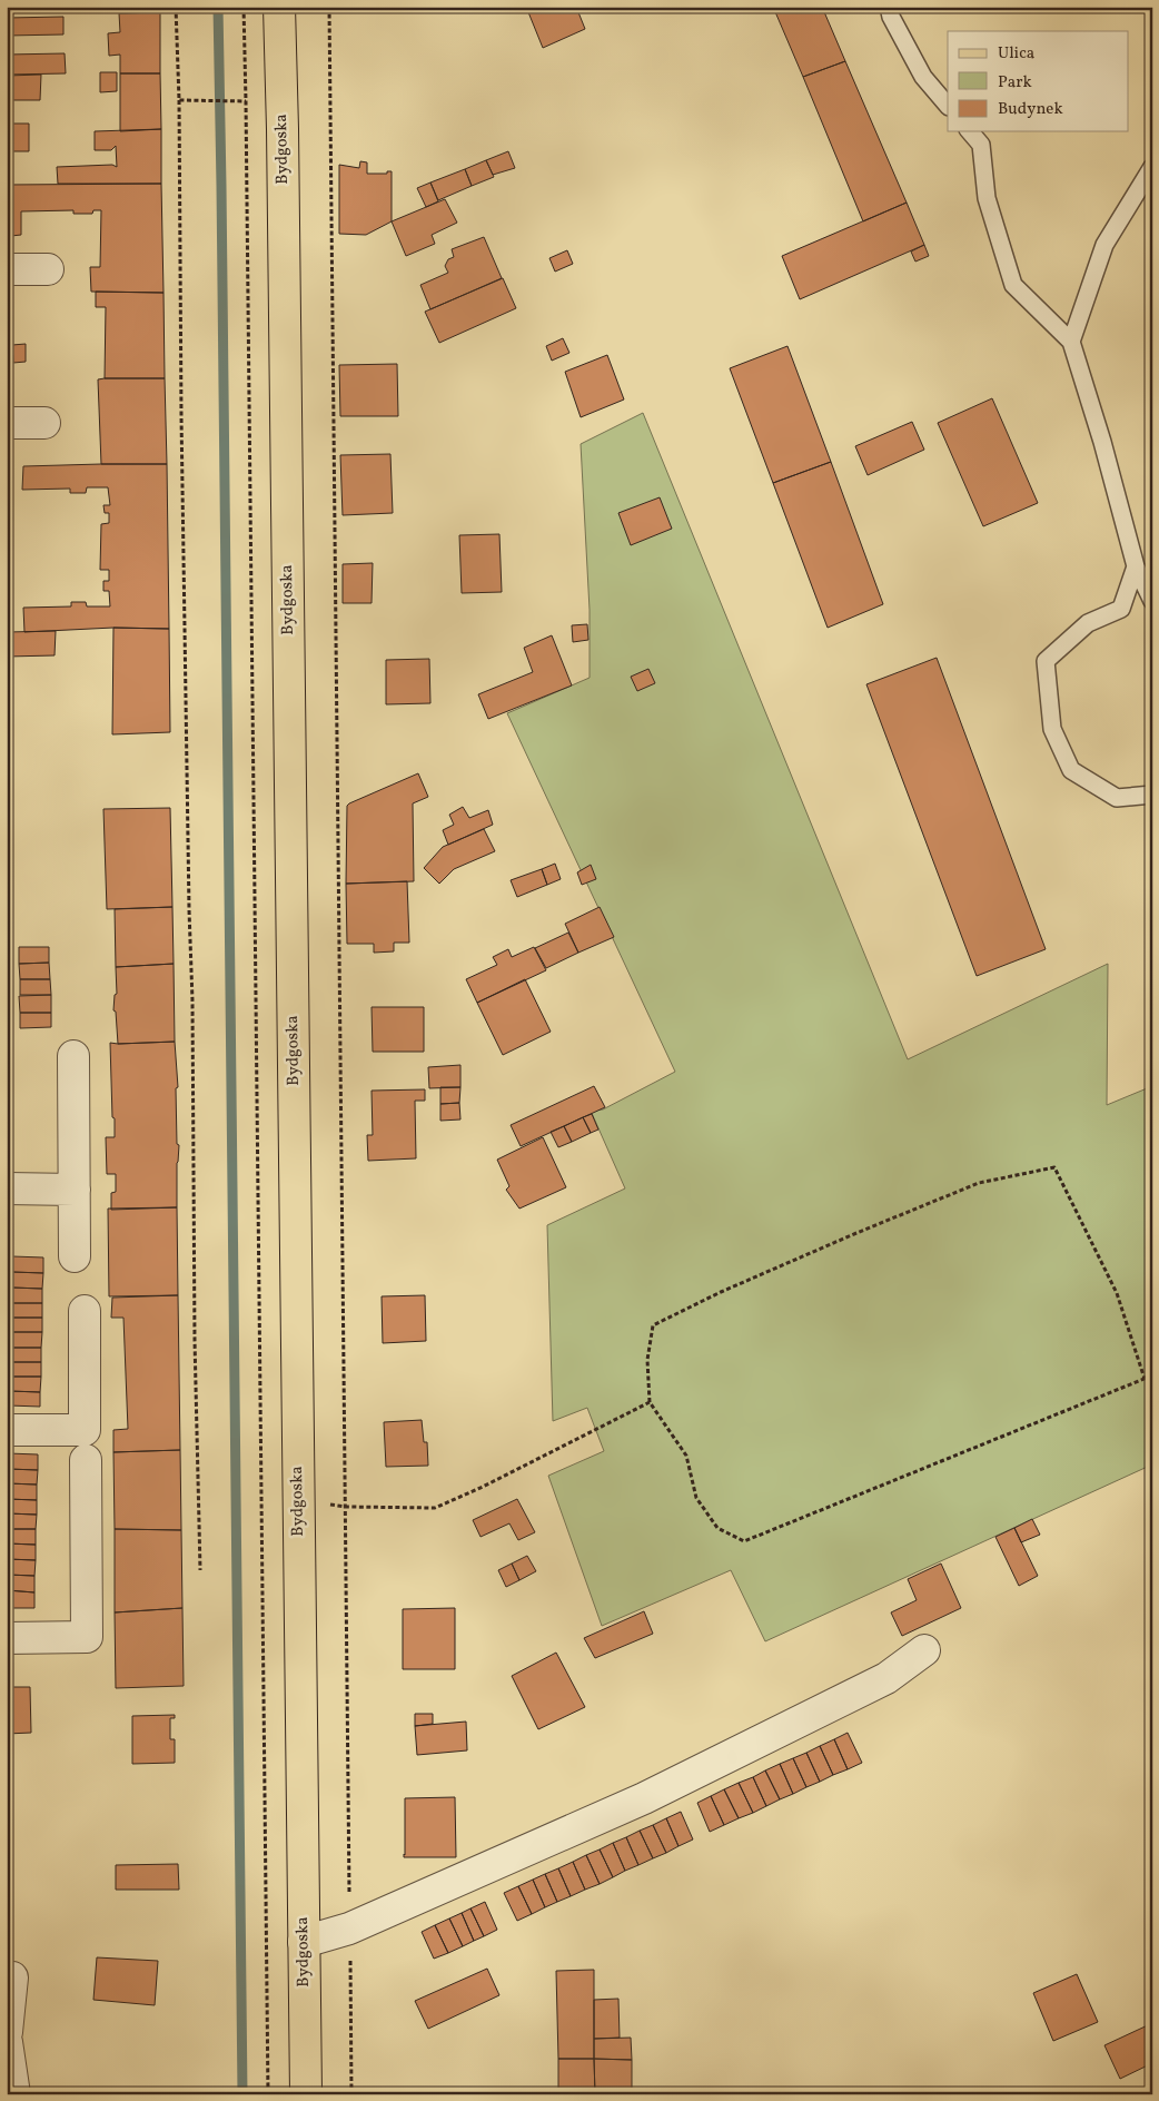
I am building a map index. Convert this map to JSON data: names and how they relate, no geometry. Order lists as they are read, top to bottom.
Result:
{
  "streets": {
    "main road": ["Bydgoska"]
  },
  "legend": ["Ulica", "Park", "Budynek"]
}
